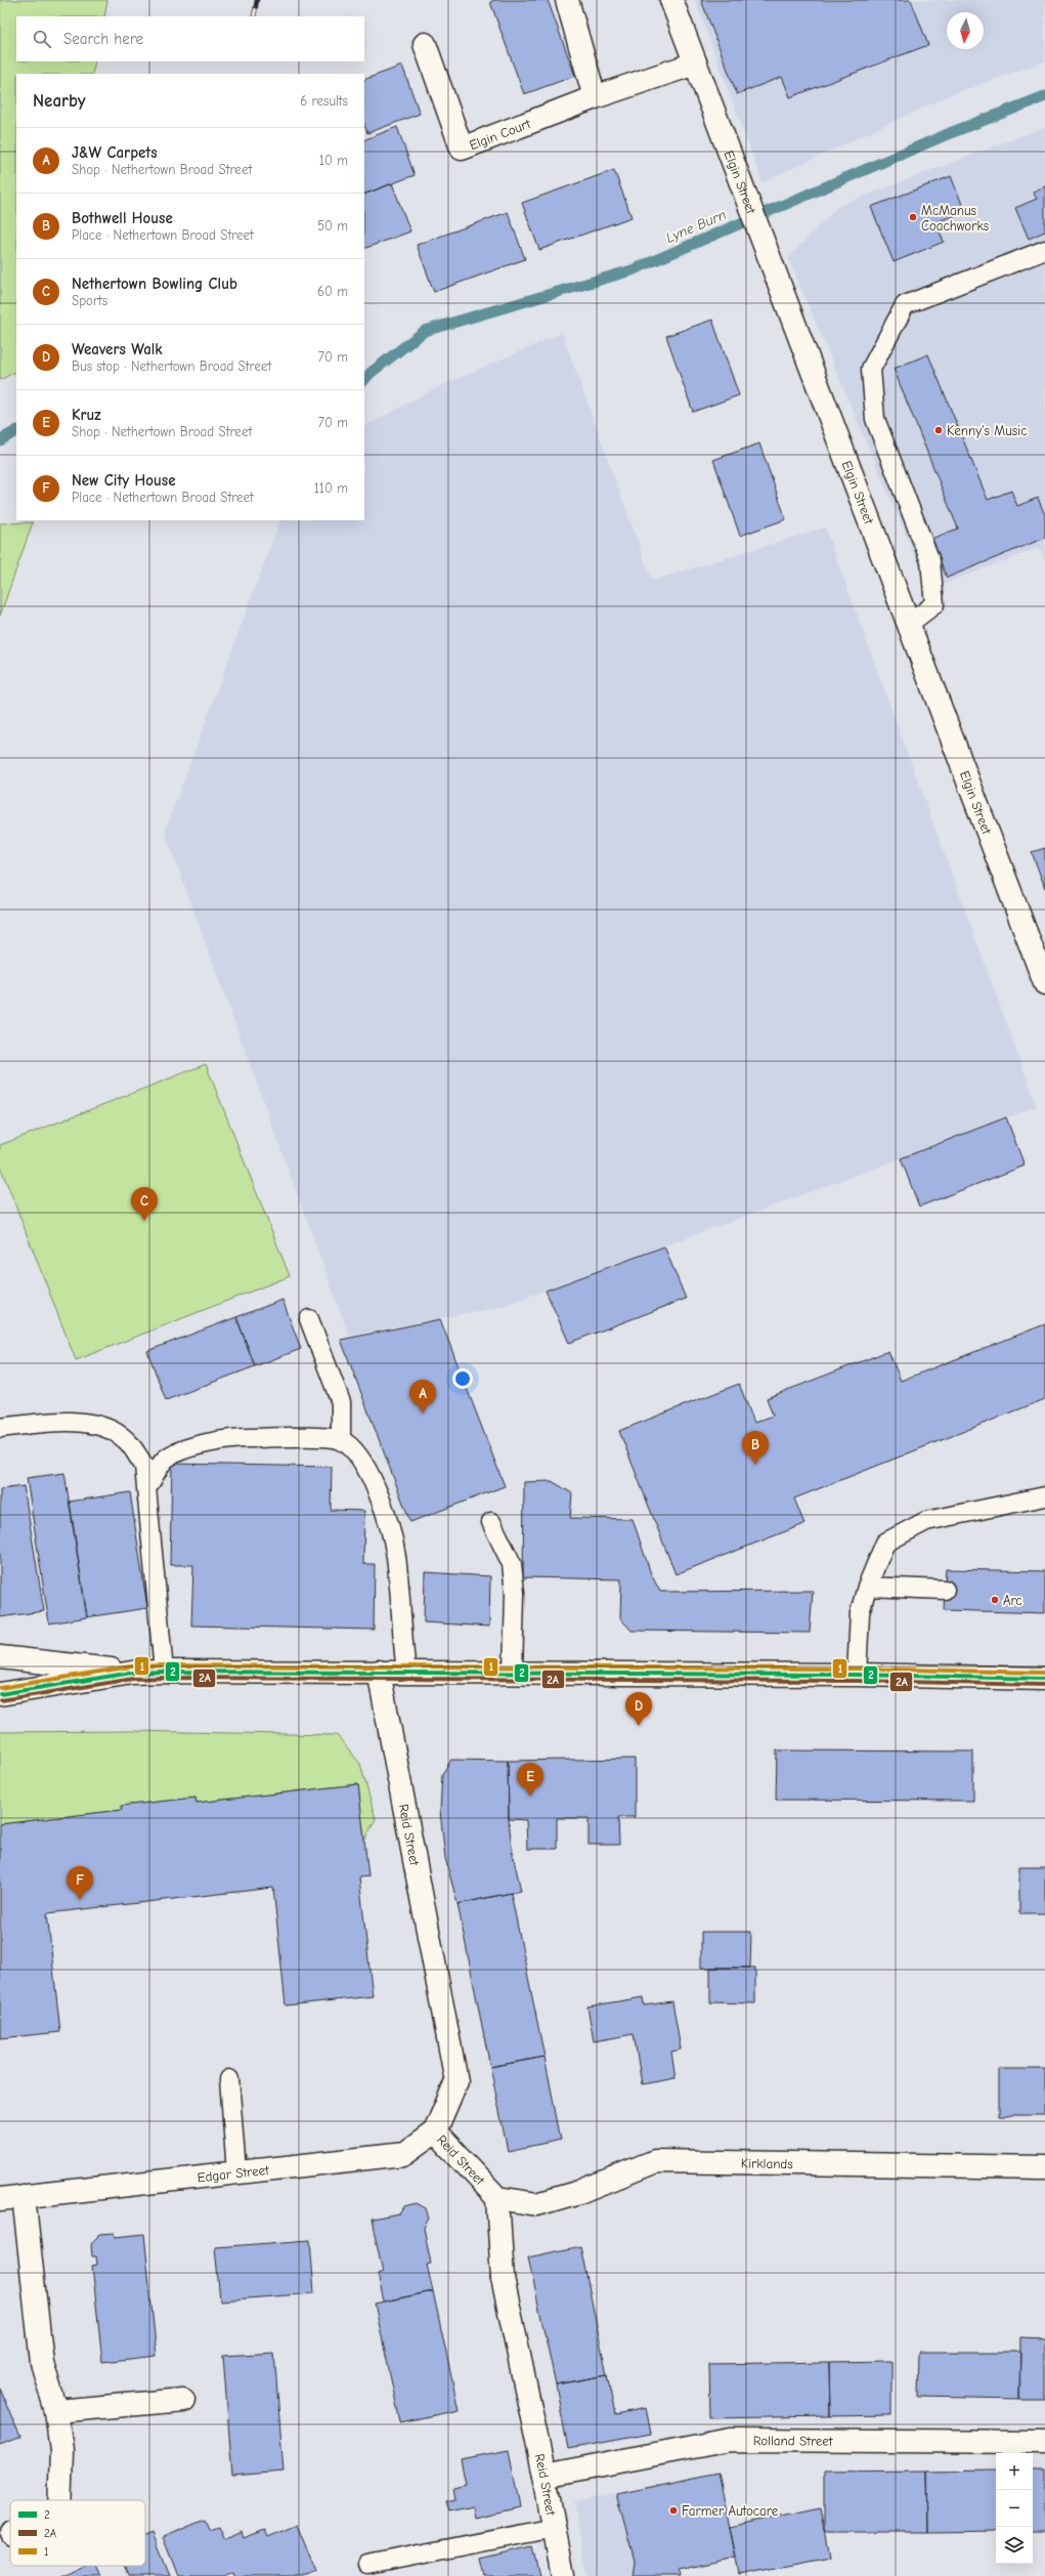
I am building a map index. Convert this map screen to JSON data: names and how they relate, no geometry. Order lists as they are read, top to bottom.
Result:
{
  "streets": {
    "street": [
      "Elgin Court",
      "Elgin Street",
      "Reid Street",
      "Kirklands",
      "Edgar Street",
      "Rolland Street"
    ]
  },
  "crossings": [
    ["Elgin Court", "Elgin Street"],
    ["Reid Street", "Kirklands"],
    ["Reid Street", "Edgar Street"],
    ["Reid Street", "Rolland Street"]
  ],
  "water": ["Lyne Burn"],
  "places": [
    "McManus Coachworks",
    "Kenny's Music",
    "Arc",
    "Farmer Autocare"
  ],
  "lines": ["transit line 1", "transit line 2", "transit line 2A"],
  "legend": ["2", "2A", "1"],
  "north": "bottom",
  "page": {
    "search": "Search here",
    "heading": ["Nearby", "6 results"],
    "list": [
      {
        "mark": "A",
        "name": "J&W Carpets",
        "note": "Shop · Nethertown Broad Street",
        "value": "10 m"
      },
      {
        "mark": "B",
        "name": "Bothwell House",
        "note": "Place · Nethertown Broad Street",
        "value": "50 m"
      },
      {
        "mark": "C",
        "name": "Nethertown Bowling Club",
        "note": "Sports",
        "value": "60 m"
      },
      {
        "mark": "D",
        "name": "Weavers Walk",
        "note": "Bus stop · Nethertown Broad Street",
        "value": "70 m"
      },
      {
        "mark": "E",
        "name": "Kruz",
        "note": "Shop · Nethertown Broad Street",
        "value": "70 m"
      },
      {
        "mark": "F",
        "name": "New City House",
        "note": "Place · Nethertown Broad Street",
        "value": "110 m"
      }
    ],
    "pins": [
      "C",
      "A",
      "B",
      "D",
      "E",
      "F"
    ],
    "map_buttons": ["+", "−"]
  }
}
